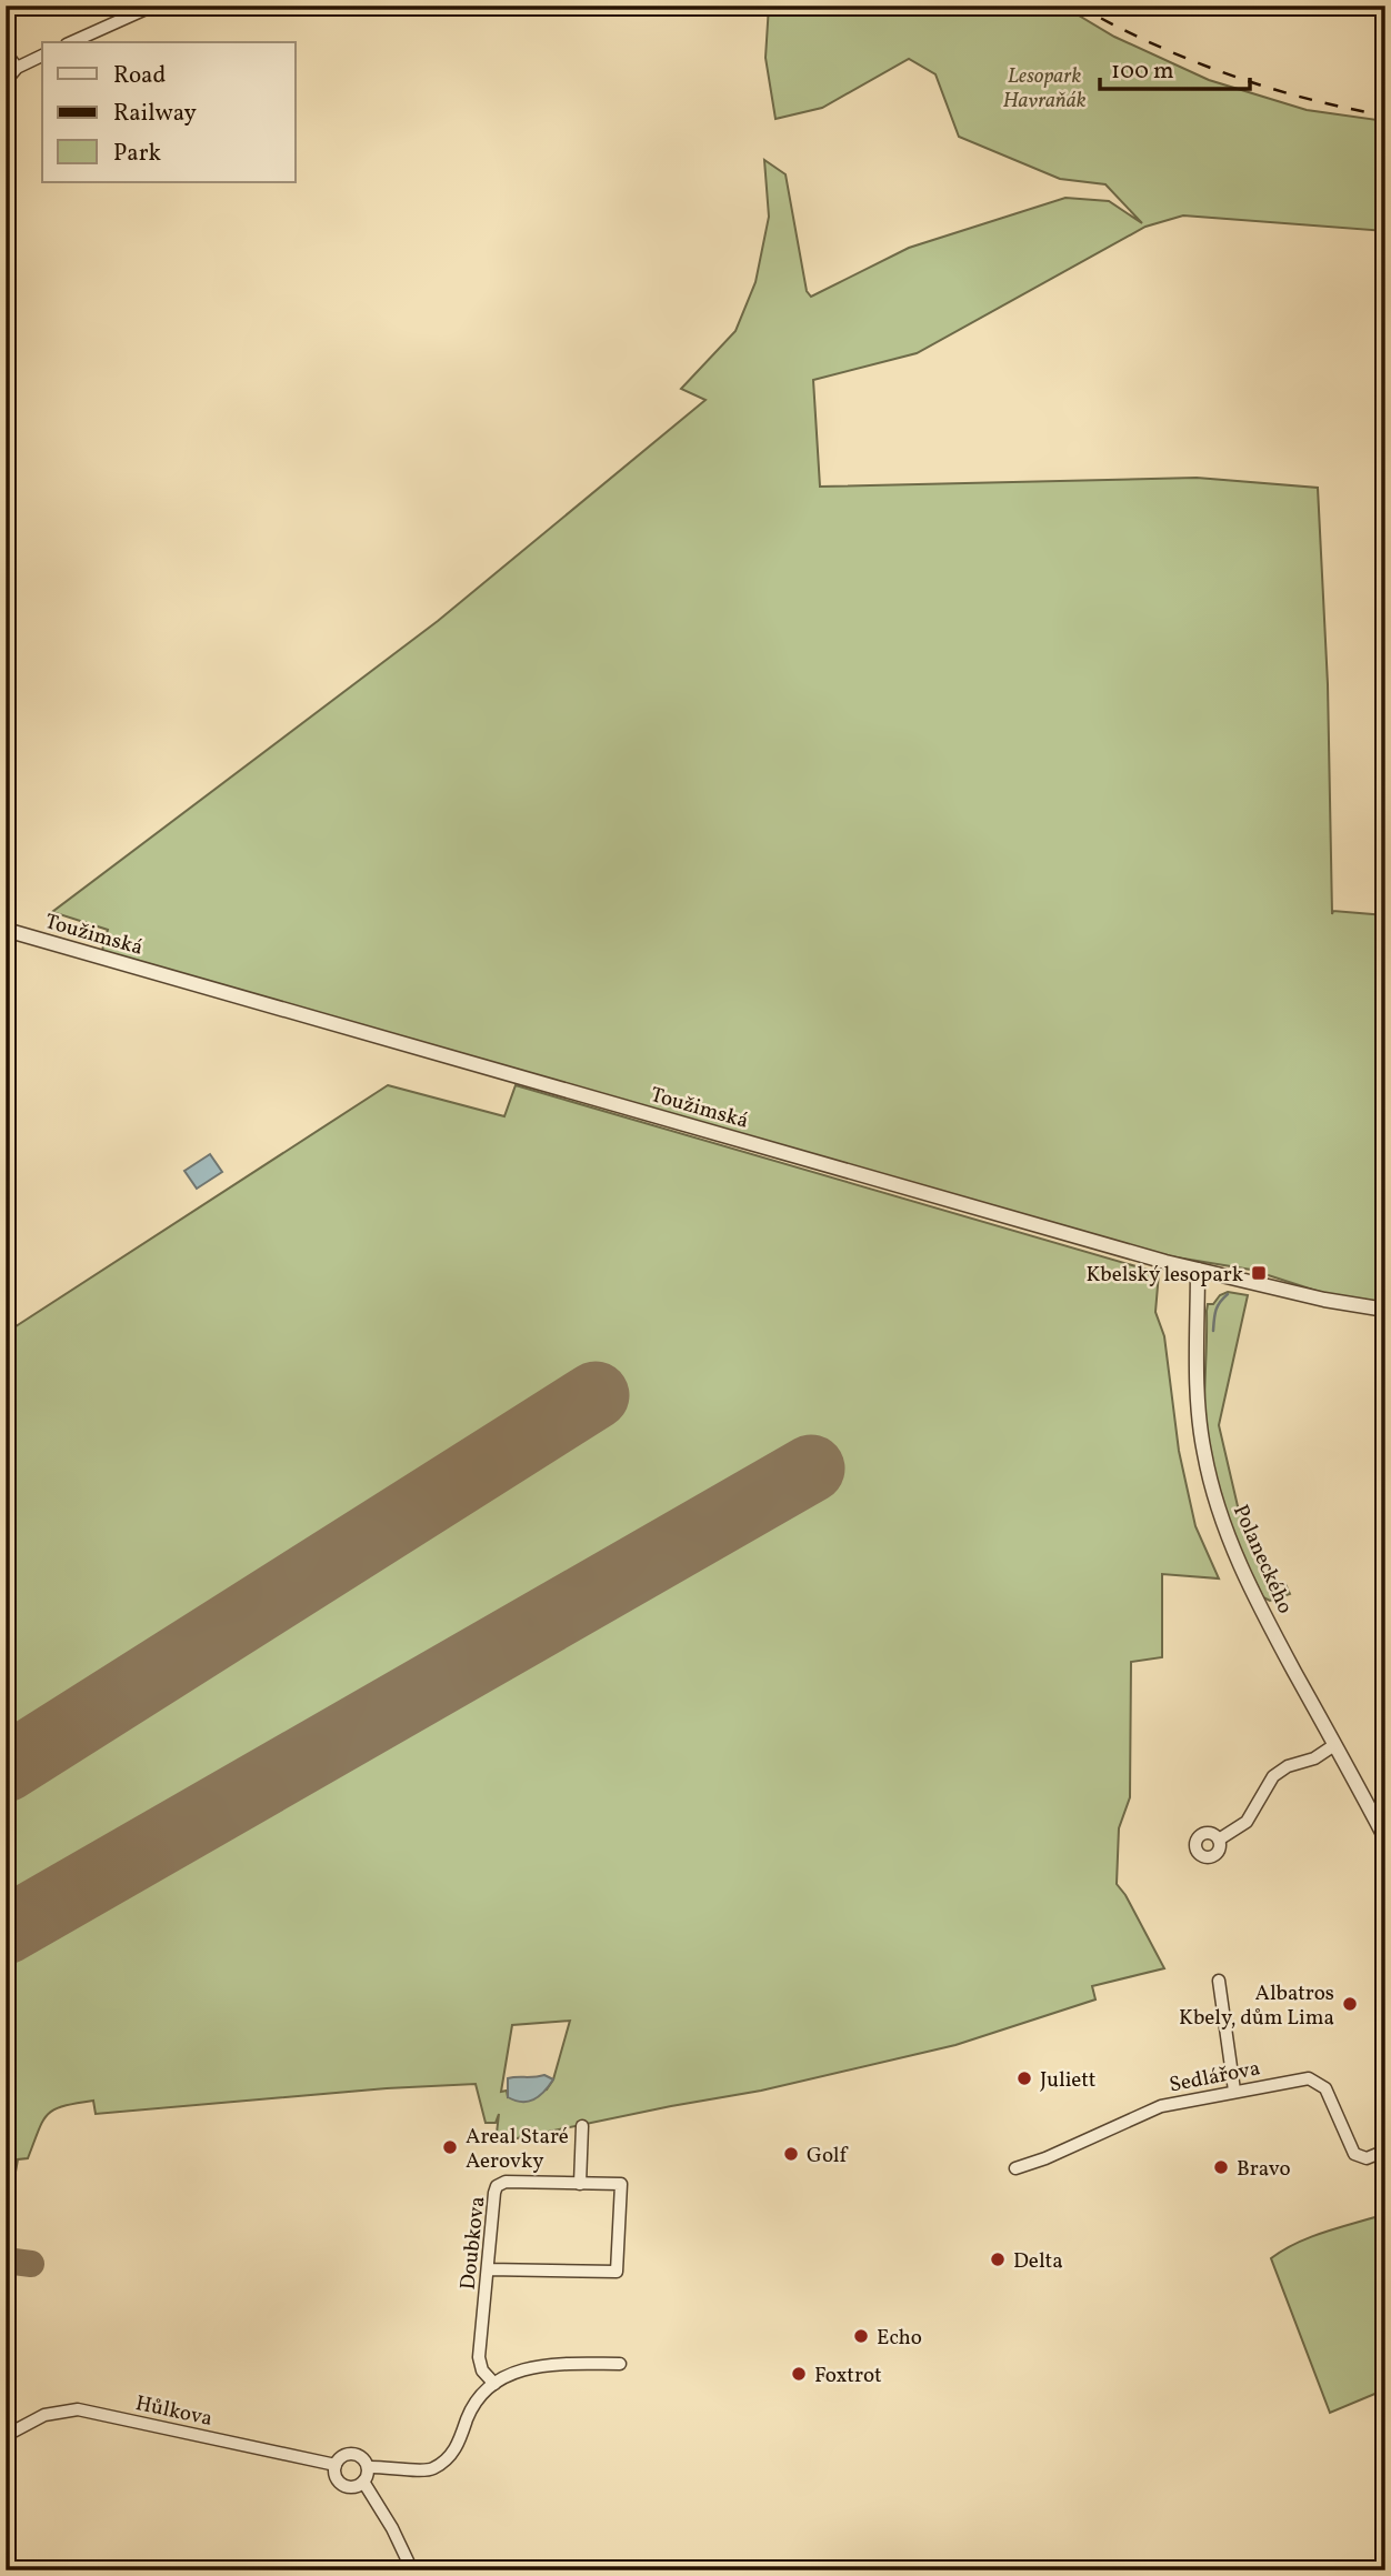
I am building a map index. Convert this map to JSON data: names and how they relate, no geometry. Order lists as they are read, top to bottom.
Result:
{
  "streets": {
    "street": [
      "Toužimská",
      "Polaneckého",
      "Sedlářova",
      "Doubkova",
      "Hůlkova"
    ]
  },
  "crossings": [
    ["Toužimská", "Polaneckého"]
  ],
  "parks": ["Lesopark Havraňák"],
  "places": {
    "transit": ["Kbelský lesopark"],
    "other": [
      "Albatros Kbely, dům Lima",
      "Juliett",
      "Areal Staré Aerovky",
      "Golf",
      "Bravo",
      "Delta",
      "Echo",
      "Foxtrot"
    ]
  },
  "legend": ["Road", "Railway", "Park"],
  "scale_bar": "100 m"
}
